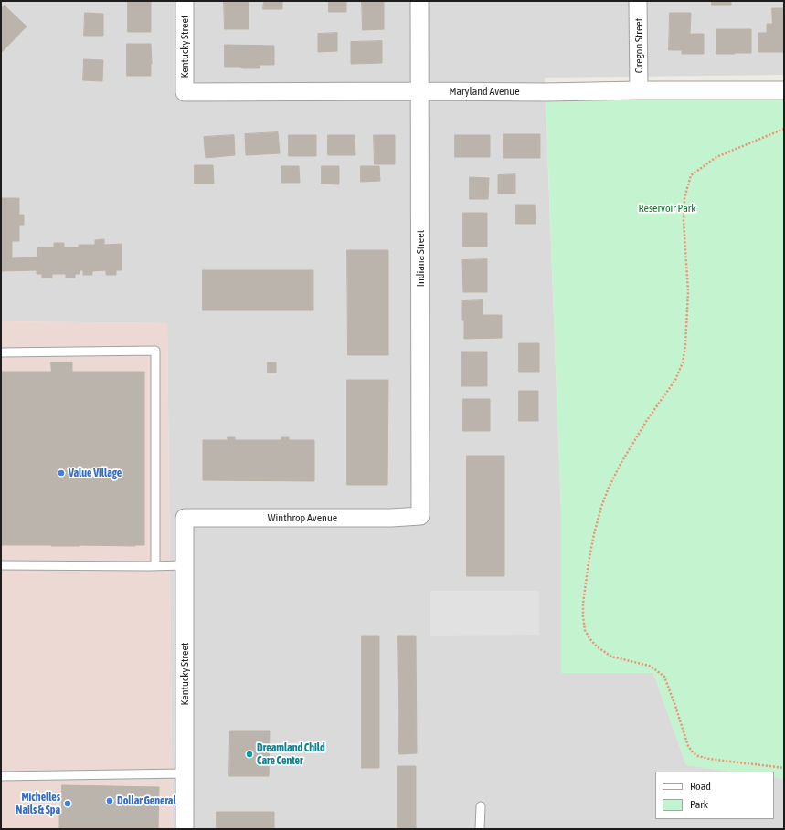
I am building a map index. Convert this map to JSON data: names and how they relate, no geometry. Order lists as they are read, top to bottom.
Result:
{
  "streets": {
    "street": [
      "Oregon Street",
      "Kentucky Street",
      "Maryland Avenue",
      "Indiana Street",
      "Winthrop Avenue"
    ]
  },
  "crossings": [
    ["Oregon Street", "Maryland Avenue"],
    ["Kentucky Street", "Maryland Avenue"],
    ["Kentucky Street", "Winthrop Avenue"],
    ["Maryland Avenue", "Indiana Street"],
    ["Indiana Street", "Winthrop Avenue"]
  ],
  "parks": ["Reservoir Park"],
  "places": [
    "Value Village",
    "Dreamland Child Care Center",
    "Dollar General",
    "Michelles Nails & Spa"
  ],
  "legend": ["Road", "Park"]
}
